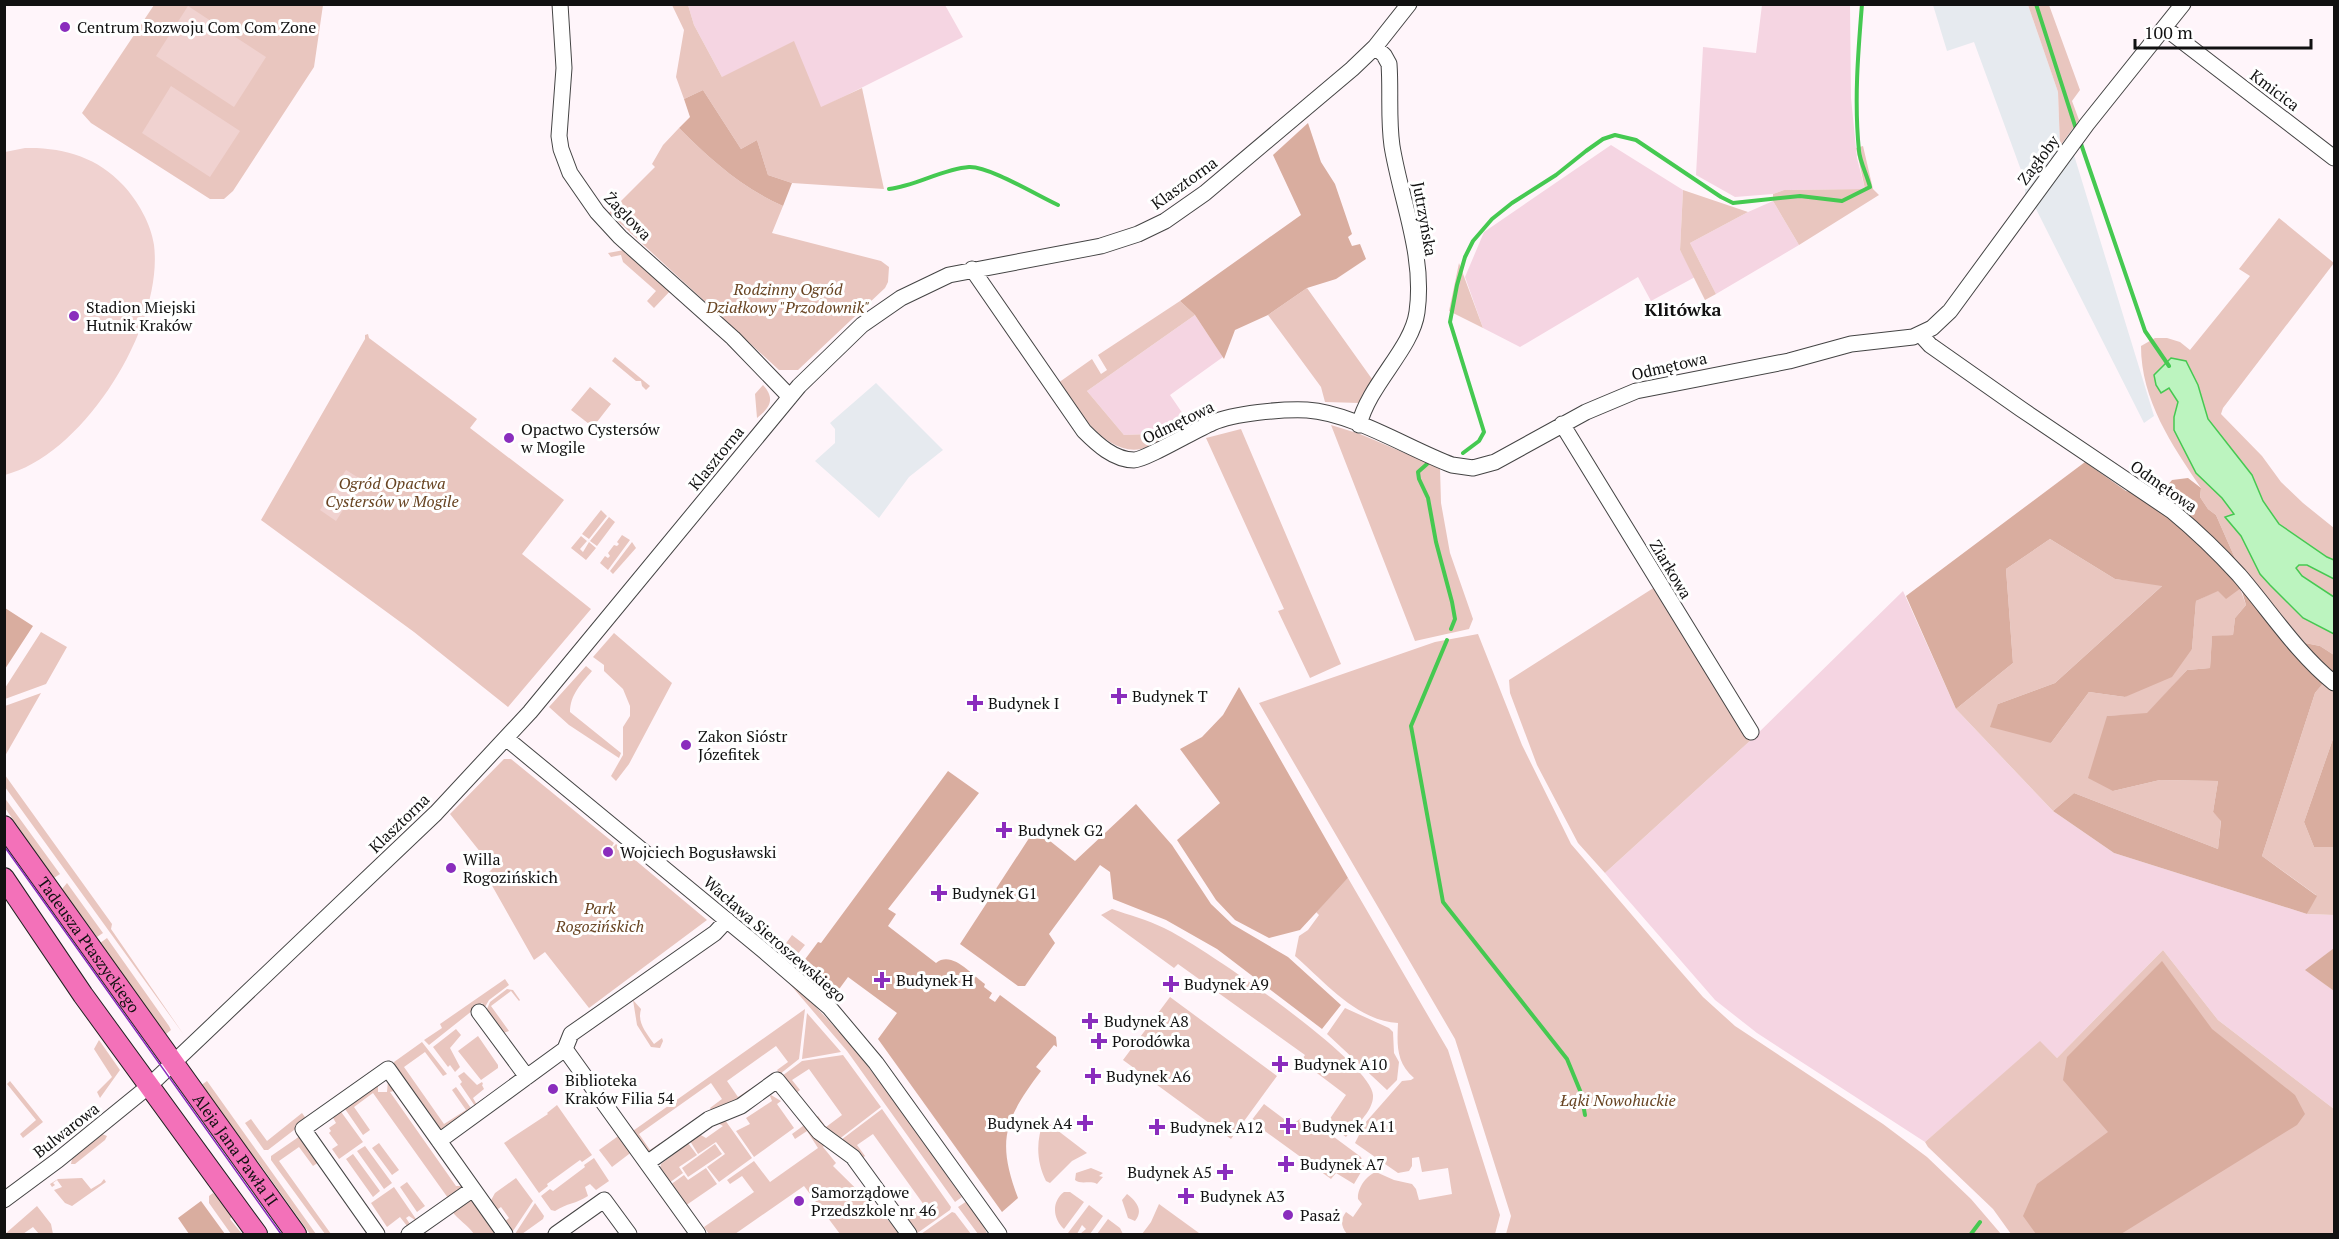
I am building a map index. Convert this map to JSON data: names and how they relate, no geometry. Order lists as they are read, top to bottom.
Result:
{
  "streets": {
    "main road": ["Tadeusza Ptaszyckiego", "Aleja Jana Pawła II"],
    "street": [
      "Kmicica",
      "Zagłoby",
      "Klasztorna",
      "Żaglowa",
      "Jutrzyńska",
      "Odmętowa",
      "Ziarkowa",
      "Wacława Sieroszewskiego",
      "Bulwarowa"
    ]
  },
  "crossings": [
    ["Kmicica", "Zagłoby"],
    ["Zagłoby", "Odmętowa"],
    ["Klasztorna", "Żaglowa"],
    ["Klasztorna", "Jutrzyńska"],
    ["Klasztorna", "Odmętowa"],
    ["Klasztorna", "Wacława Sieroszewskiego"],
    ["Klasztorna", "Tadeusza Ptaszyckiego"],
    ["Klasztorna", "Bulwarowa"],
    ["Klasztorna", "Aleja Jana Pawła II"],
    ["Jutrzyńska", "Odmętowa"],
    ["Odmętowa", "Ziarkowa"],
    ["Tadeusza Ptaszyckiego", "Bulwarowa"],
    ["Tadeusza Ptaszyckiego", "Aleja Jana Pawła II"],
    ["Bulwarowa", "Aleja Jana Pawła II"]
  ],
  "districts": ["Klitówka"],
  "parks": [
    "Rodzinny Ogród Działkowy \"Przodownik\"",
    "Ogród Opactwa Cystersów w Mogile",
    "Park Rogozińskich",
    "Łąki Nowohuckie"
  ],
  "places": {
    "other": [
      "Centrum Rozwoju Com Com Zone",
      "Stadion Miejski Hutnik Kraków",
      "Opactwo Cystersów w Mogile",
      "Zakon Sióstr Józefitek",
      "Wojciech Bogusławski",
      "Willa Rogozińskich",
      "Biblioteka Kraków Filia 54",
      "Samorządowe Przedszkole nr 46",
      "Pasaż"
    ],
    "health": [
      "Budynek T",
      "Budynek I",
      "Budynek G2",
      "Budynek G1",
      "Budynek H",
      "Budynek A9",
      "Budynek A8",
      "Porodówka",
      "Budynek A10",
      "Budynek A6",
      "Budynek A4",
      "Budynek A11",
      "Budynek A12",
      "Budynek A7",
      "Budynek A5",
      "Budynek A3"
    ]
  },
  "scale_bar": "100 m"
}
